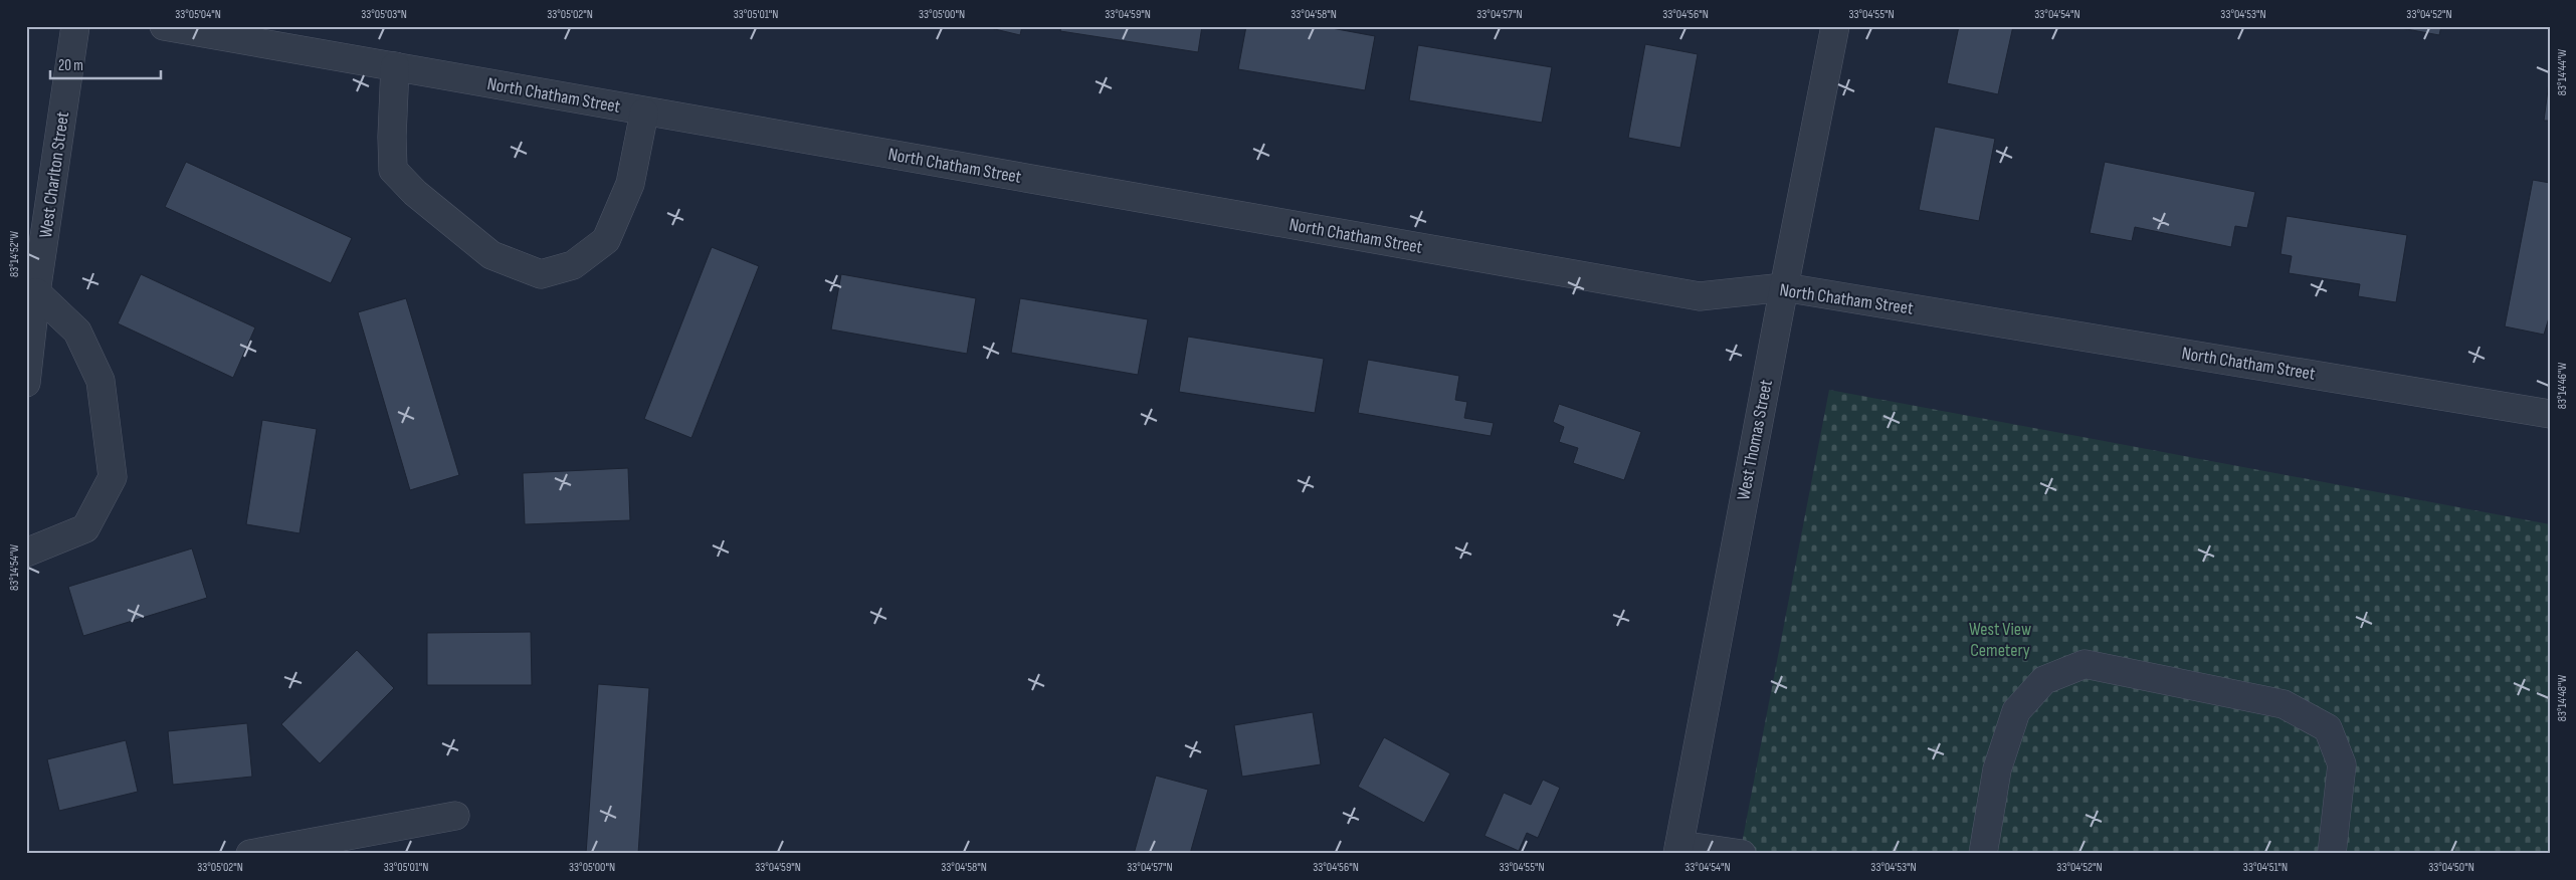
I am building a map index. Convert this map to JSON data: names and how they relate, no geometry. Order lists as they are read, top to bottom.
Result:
{
  "streets": {
    "street": ["North Chatham Street", "West Charlton Street", "West Thomas Street"]
  },
  "crossings": [
    ["North Chatham Street", "West Thomas Street"]
  ],
  "parks": ["West View Cemetery"],
  "scale_bar": "20 m",
  "coordinates": [
    "33°05'04\"N",
    "33°05'03\"N",
    "33°05'02\"N",
    "33°05'01\"N",
    "33°05'00\"N",
    "33°04'59\"N",
    "33°04'58\"N",
    "33°04'57\"N",
    "33°04'56\"N",
    "33°04'55\"N",
    "33°04'54\"N",
    "33°04'53\"N",
    "33°04'52\"N",
    "83°14'44\"W",
    "83°14'52\"W",
    "83°14'46\"W",
    "83°14'54\"W",
    "83°14'48\"W",
    "33°04'51\"N",
    "33°04'50\"N"
  ]
}
